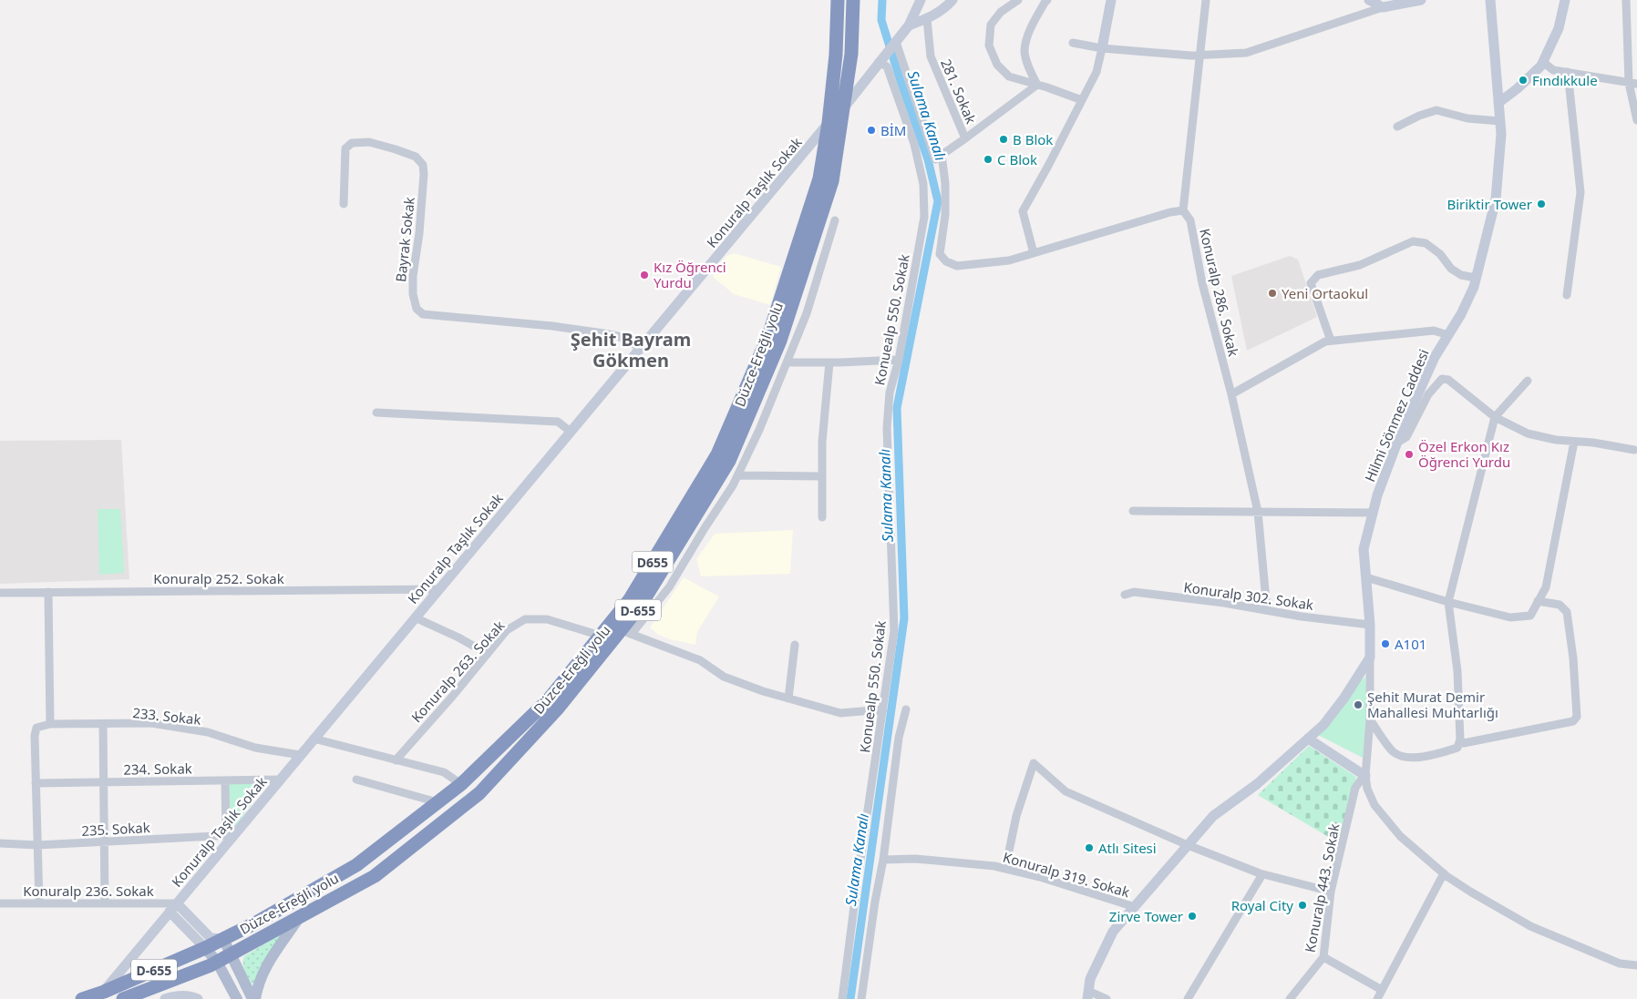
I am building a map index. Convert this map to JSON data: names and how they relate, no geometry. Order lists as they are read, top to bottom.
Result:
{
  "streets": {
    "highway": ["Düzce-Ereğli yolu", "D655", "D-655"],
    "street": [
      "281. Sokak",
      "Konuralp Taşlık Sokak",
      "Bayrak Sokak",
      "Konuralp 286. Sokak",
      "Konuealp 550. Sokak",
      "Hilmi Sönmez Caddesi",
      "Konuralp 252. Sokak",
      "Konuralp 302. Sokak",
      "Konuralp 263. Sokak",
      "233. Sokak",
      "234. Sokak",
      "235. Sokak",
      "Konuralp 319. Sokak",
      "Konuralp 443. Sokak",
      "Konuralp 236. Sokak"
    ]
  },
  "crossings": [
    ["Konuralp Taşlık Sokak", "Bayrak Sokak"],
    ["Konuralp Taşlık Sokak", "Düzce-Ereğli yolu"],
    ["Konuralp Taşlık Sokak", "Konuralp 252. Sokak"],
    ["Konuralp Taşlık Sokak", "233. Sokak"],
    ["Konuralp Taşlık Sokak", "234. Sokak"],
    ["Konuralp Taşlık Sokak", "235. Sokak"],
    ["Konuralp Taşlık Sokak", "Konuralp 236. Sokak"],
    ["Konuralp 286. Sokak", "Konuralp 302. Sokak"],
    ["Düzce-Ereğli yolu", "Konuralp 263. Sokak"],
    ["Hilmi Sönmez Caddesi", "Konuralp 302. Sokak"]
  ],
  "districts": ["Şehit Bayram Gökmen"],
  "water": ["Sulama Kanalı"],
  "places": [
    "Fındıkkule",
    "BİM",
    "B Blok",
    "C Blok",
    "Biriktir Tower",
    "Kız Öğrenci Yurdu",
    "Yeni Ortaokul",
    "Özel Erkon Kız Öğrenci Yurdu",
    "A101",
    "Şehit Murat Demir Mahallesi Muhtarlığı",
    "Atlı Sitesi",
    "Royal City",
    "Zirve Tower"
  ]
}
